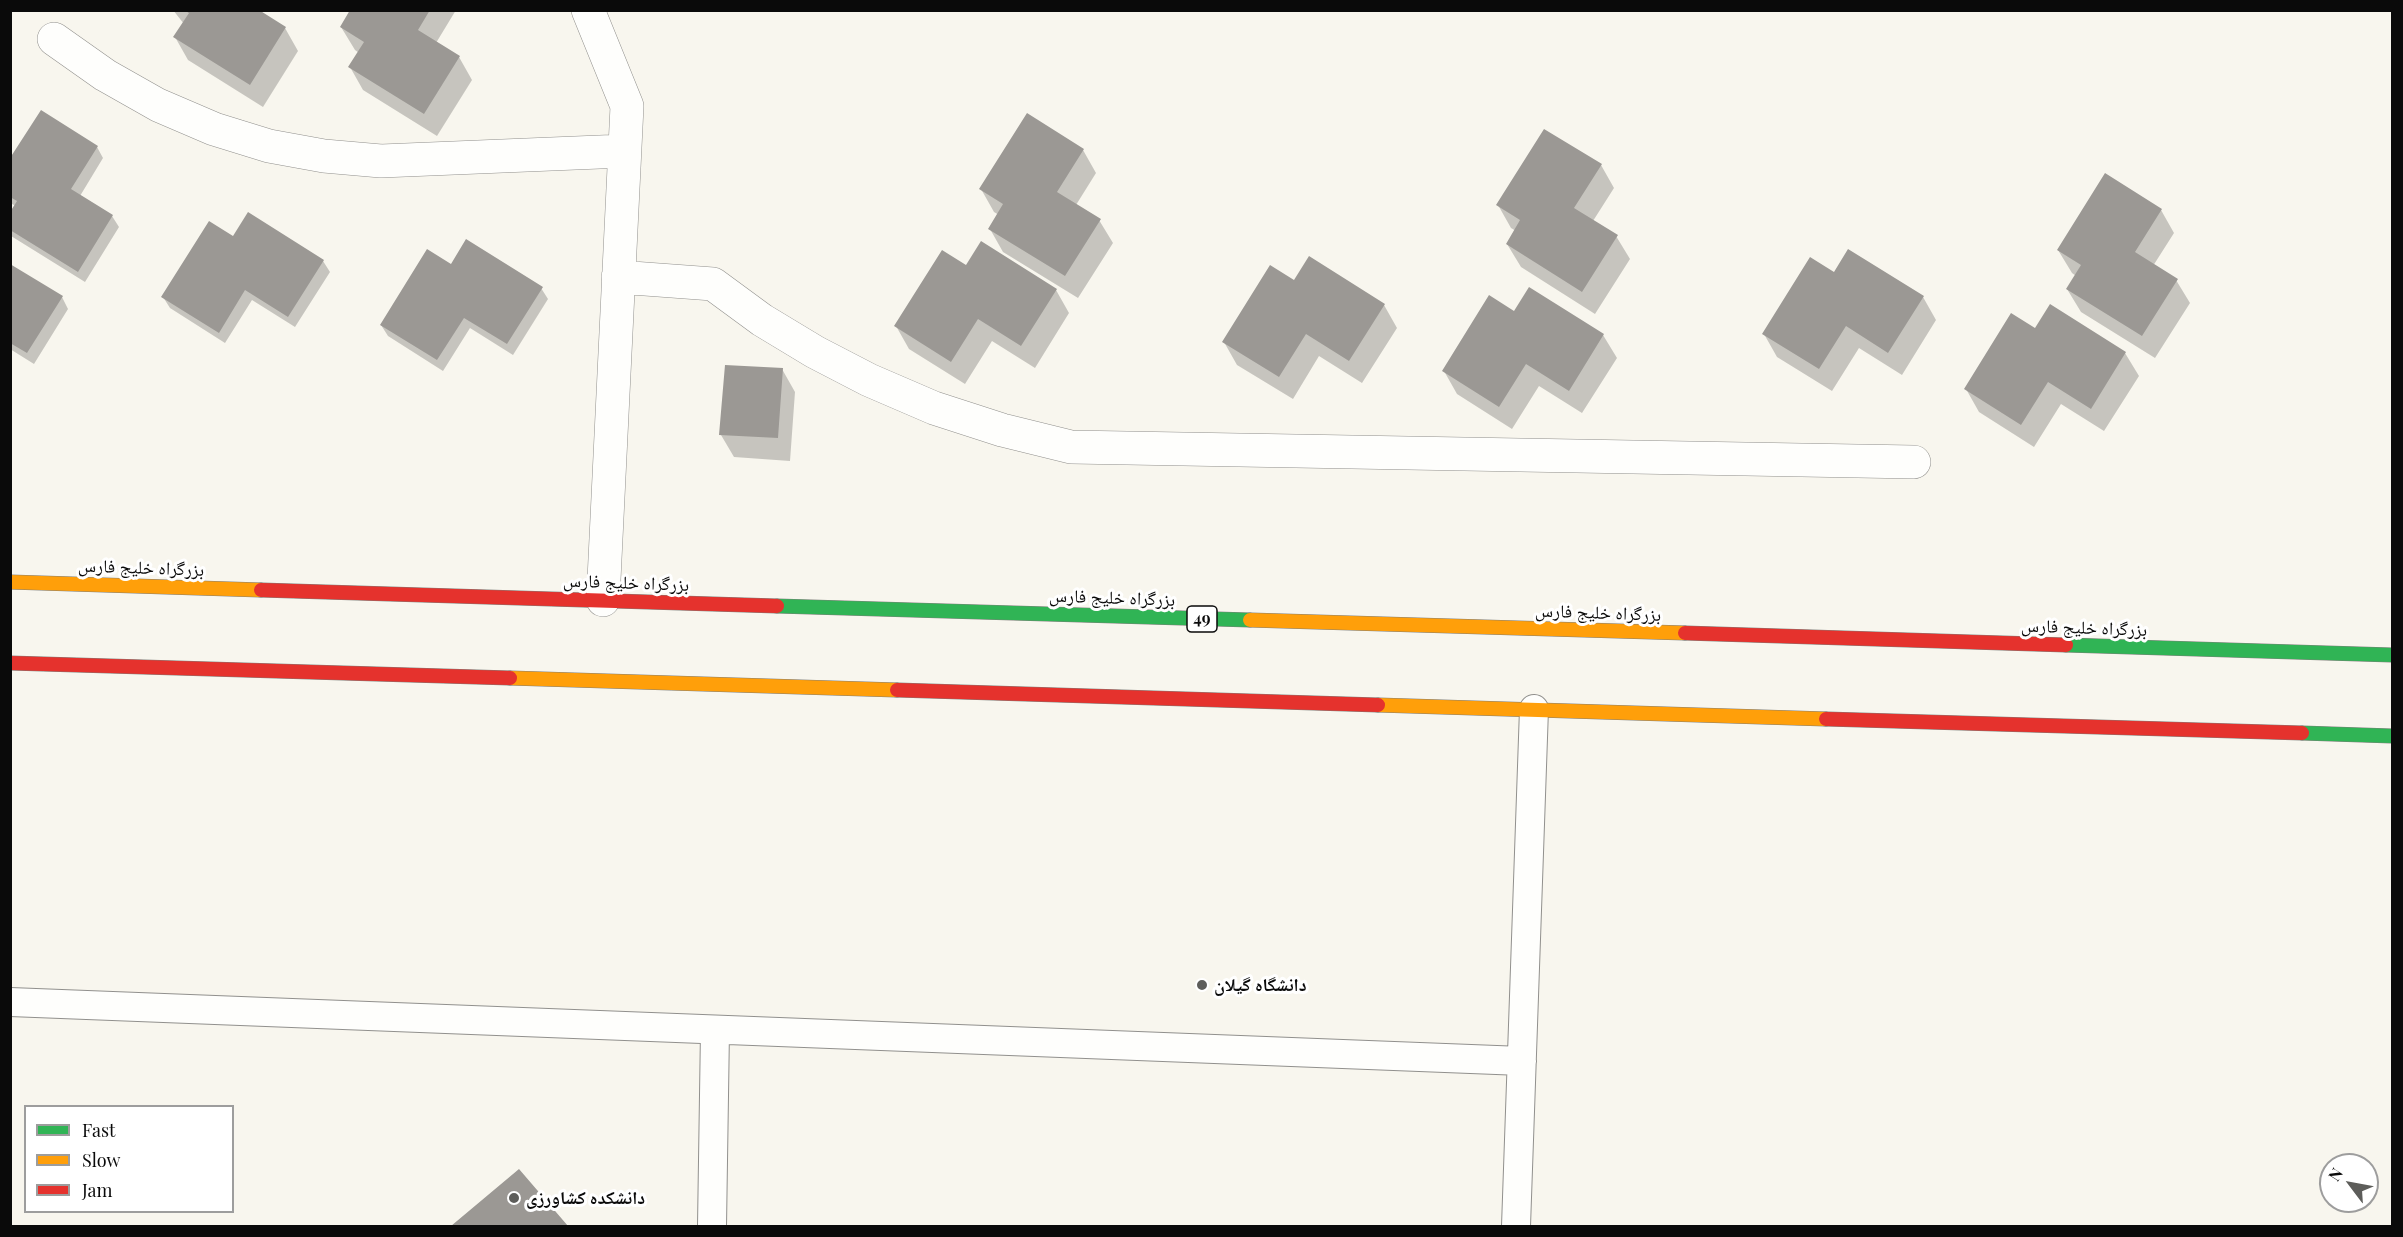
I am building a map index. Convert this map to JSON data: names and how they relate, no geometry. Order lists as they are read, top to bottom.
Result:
{
  "streets": {
    "highway": ["بزرگراه خلیج فارس", "49"]
  },
  "places": ["دانشگاه گیلان", "دانشکده کشاورزی"],
  "legend": ["Fast", "Slow", "Jam"],
  "north": "top left"
}
